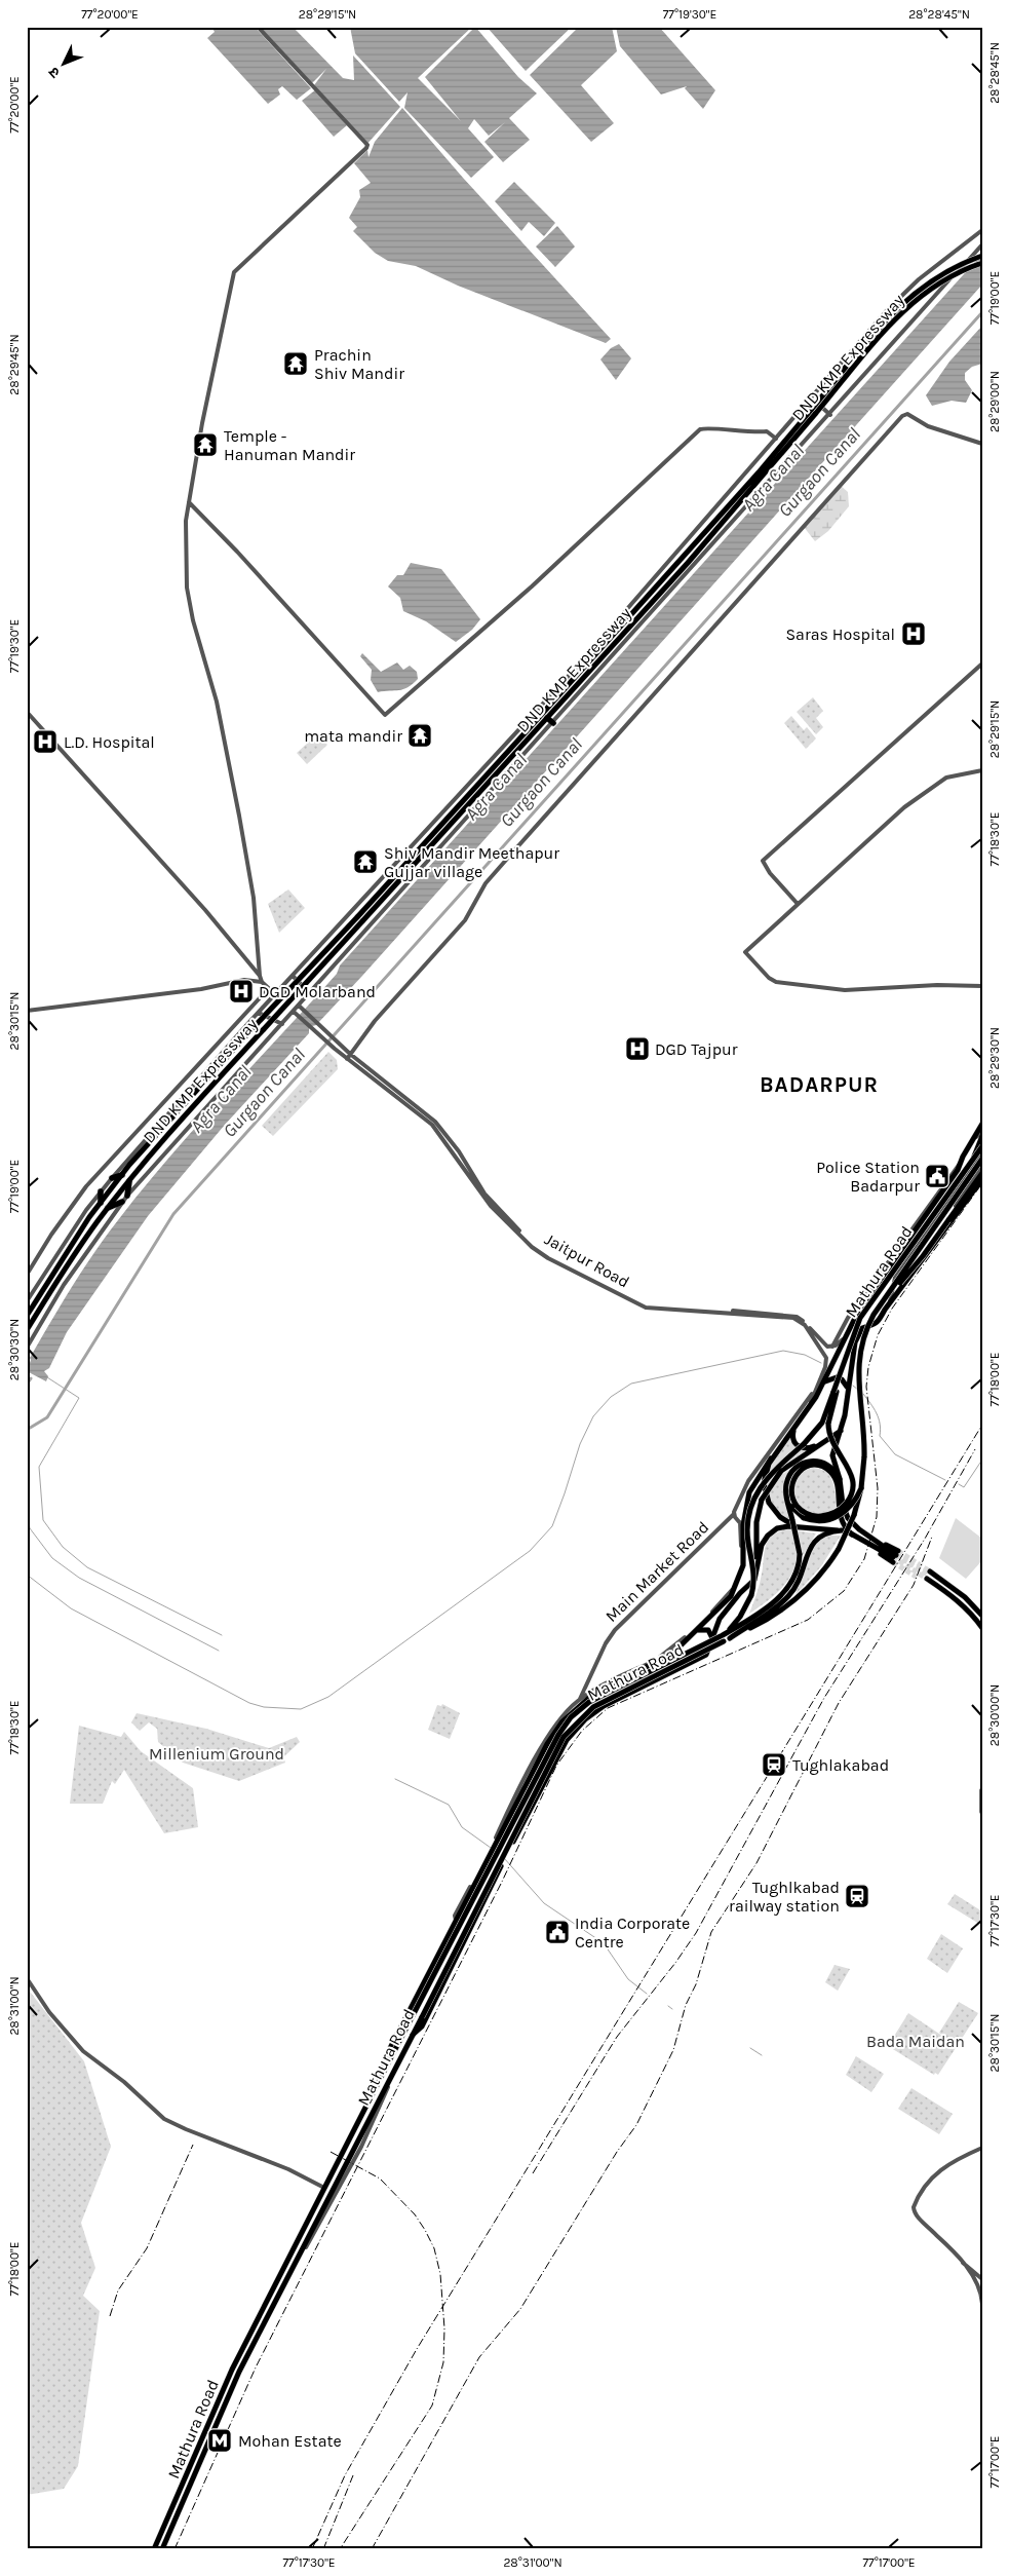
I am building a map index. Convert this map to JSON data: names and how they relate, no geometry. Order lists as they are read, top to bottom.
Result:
{
  "streets": {
    "main road": ["DND KMP Expressway", "Mathura Road"],
    "street": ["Jaitpur Road", "Main Market Road"]
  },
  "crossings": [
    ["Mathura Road", "Main Market Road"]
  ],
  "districts": ["BADARPUR"],
  "water": ["Gurgaon Canal", "Agra Canal"],
  "parks": ["Millenium Ground", "Bada Maidan"],
  "places": {
    "temple": [
      "Prachin Shiv Mandir",
      "Temple - Hanuman Mandir",
      "mata mandir",
      "Shiv Mandir Meethapur Gujjar village"
    ],
    "hospital": [
      "Saras Hospital",
      "L.D. Hospital",
      "DGD Molarband",
      "DGD Tajpur"
    ],
    "public building": ["Police Station Badarpur", "India Corporate Centre"],
    "station": ["Tughlakabad", "Tughlkabad railway station"],
    "metro station": ["Mohan Estate"]
  },
  "north": "bottom left",
  "coordinates": [
    "77°20'00\"E",
    "28°29'15\"N",
    "77°19'30\"E",
    "28°28'45\"N",
    "77°19'00\"E",
    "28°29'45\"N",
    "28°29'00\"N",
    "77°18'30\"E",
    "28°30'15\"N",
    "28°29'30\"N",
    "28°30'30\"N",
    "77°18'00\"E",
    "28°30'00\"N",
    "77°17'30\"E",
    "28°31'00\"N",
    "77°17'00\"E"
  ]
}
